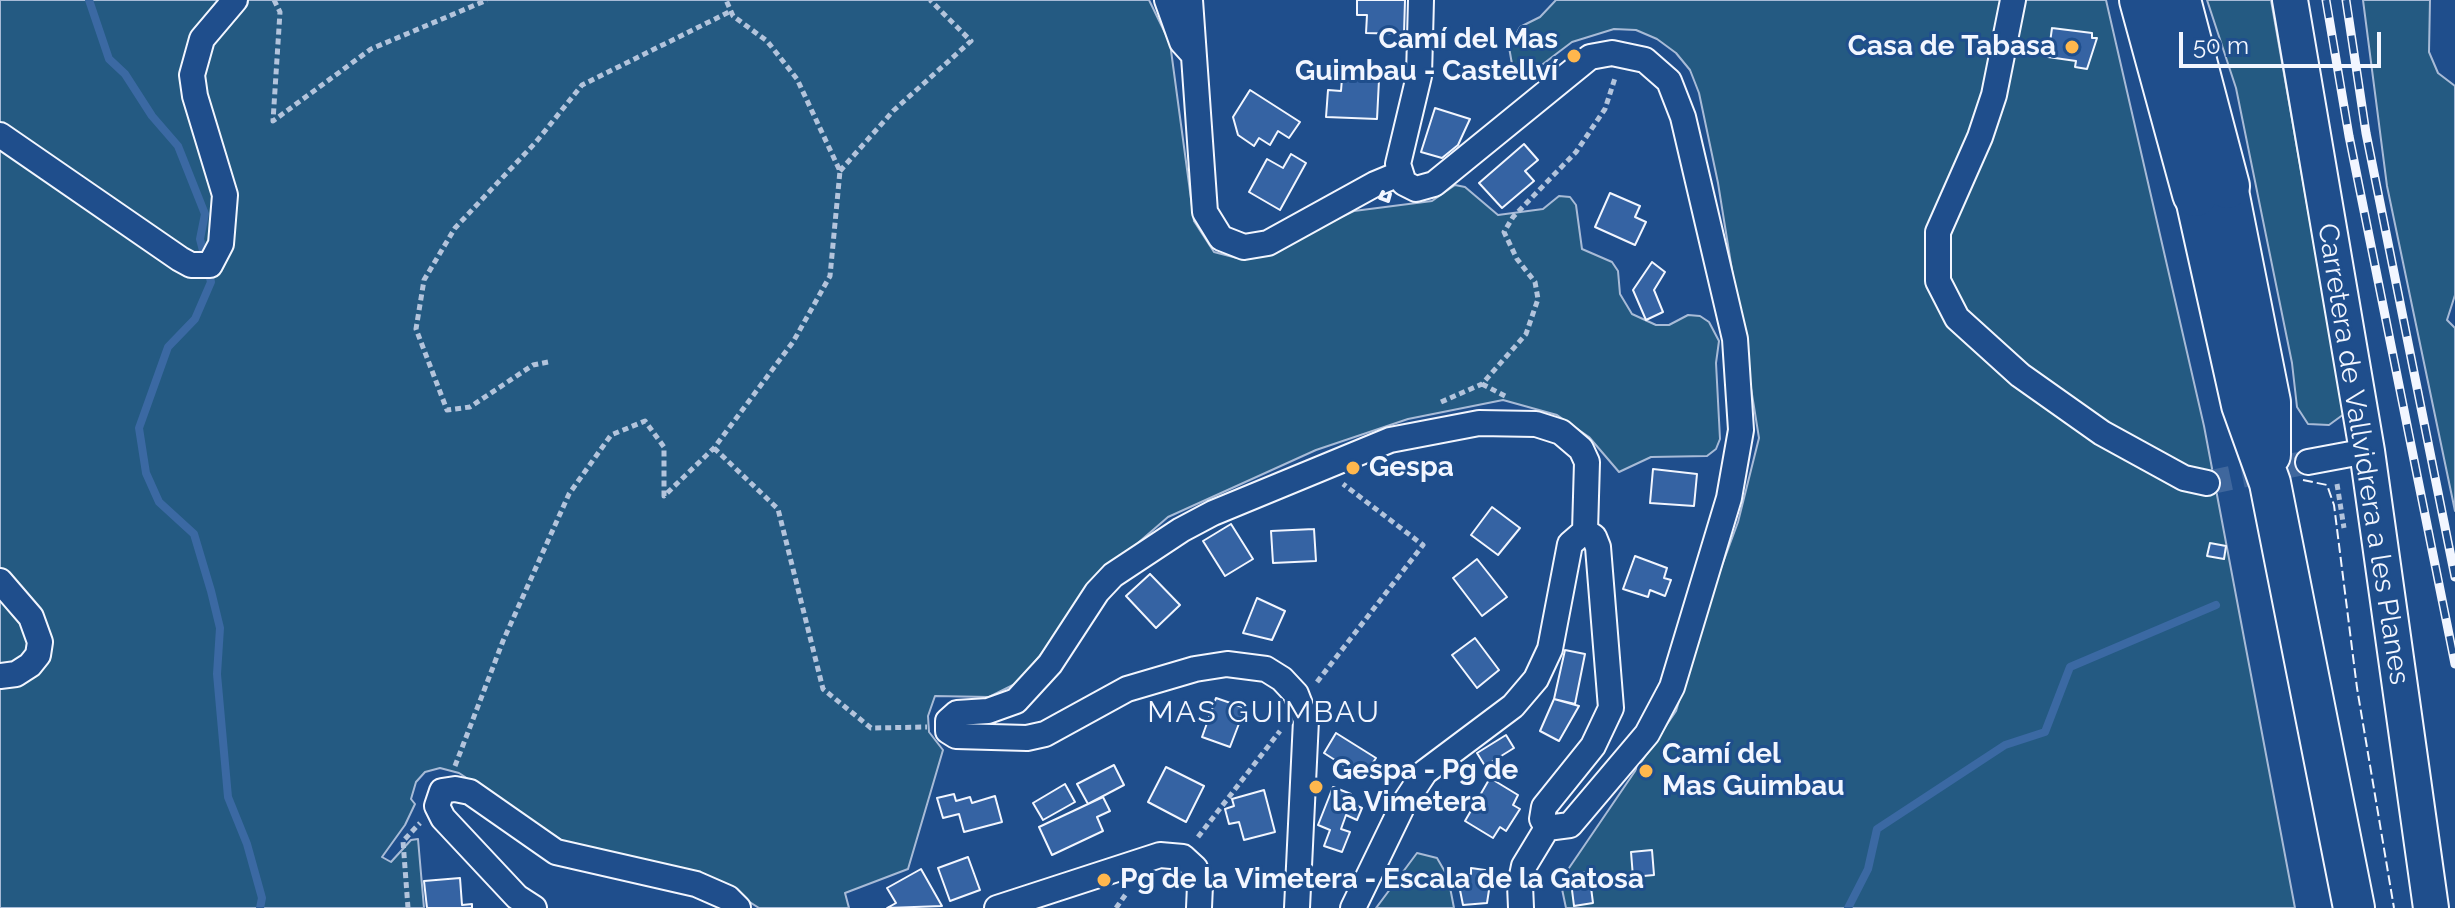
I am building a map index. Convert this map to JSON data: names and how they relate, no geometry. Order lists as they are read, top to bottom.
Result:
{
  "streets": {
    "main road": ["Carretera de Vallvidrera a les Planes"]
  },
  "districts": ["MAS GUIMBAU"],
  "places": [
    "Casa de Tabasa",
    "Camí del Mas Guimbau - Castellví",
    "Gespa",
    "Camí del Mas Guimbau",
    "Gespa - Pg de la Vimetera",
    "Pg de la Vimetera - Escala de la Gatosa"
  ],
  "scale_bar": "50 m"
}
